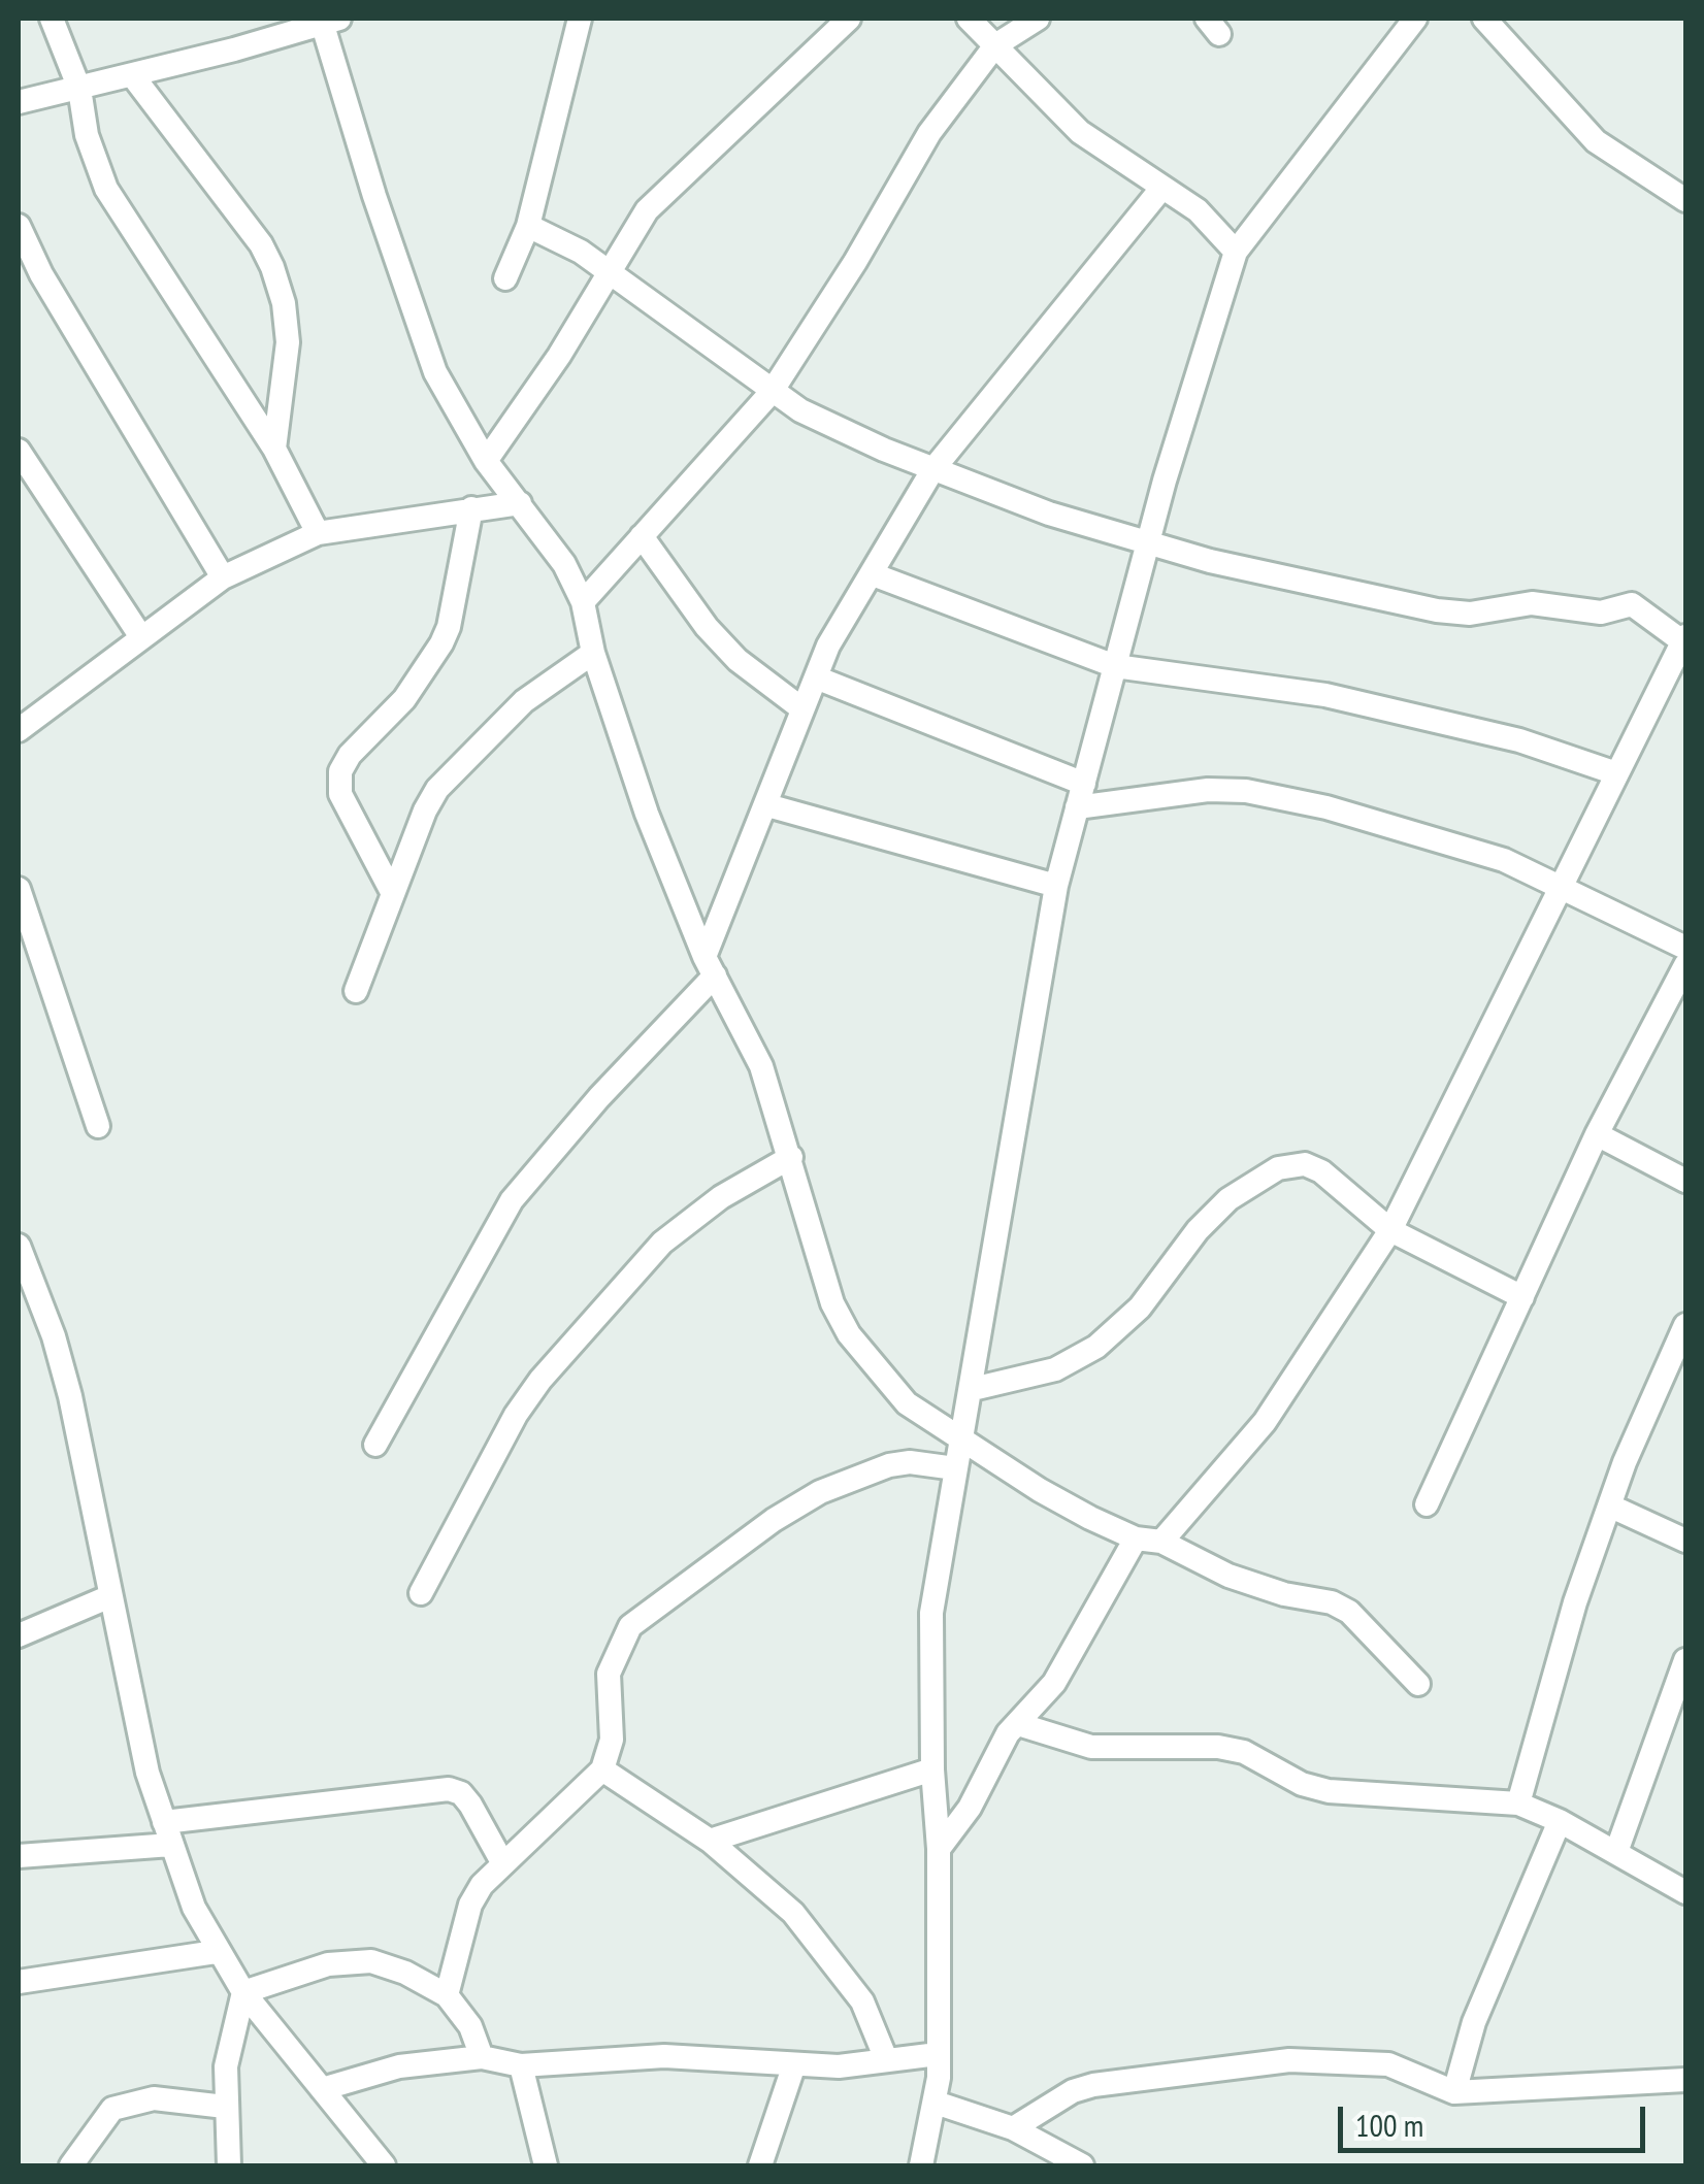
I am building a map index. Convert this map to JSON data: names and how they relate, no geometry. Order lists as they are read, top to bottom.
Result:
{
  "scale_bar": "100 m"
}
